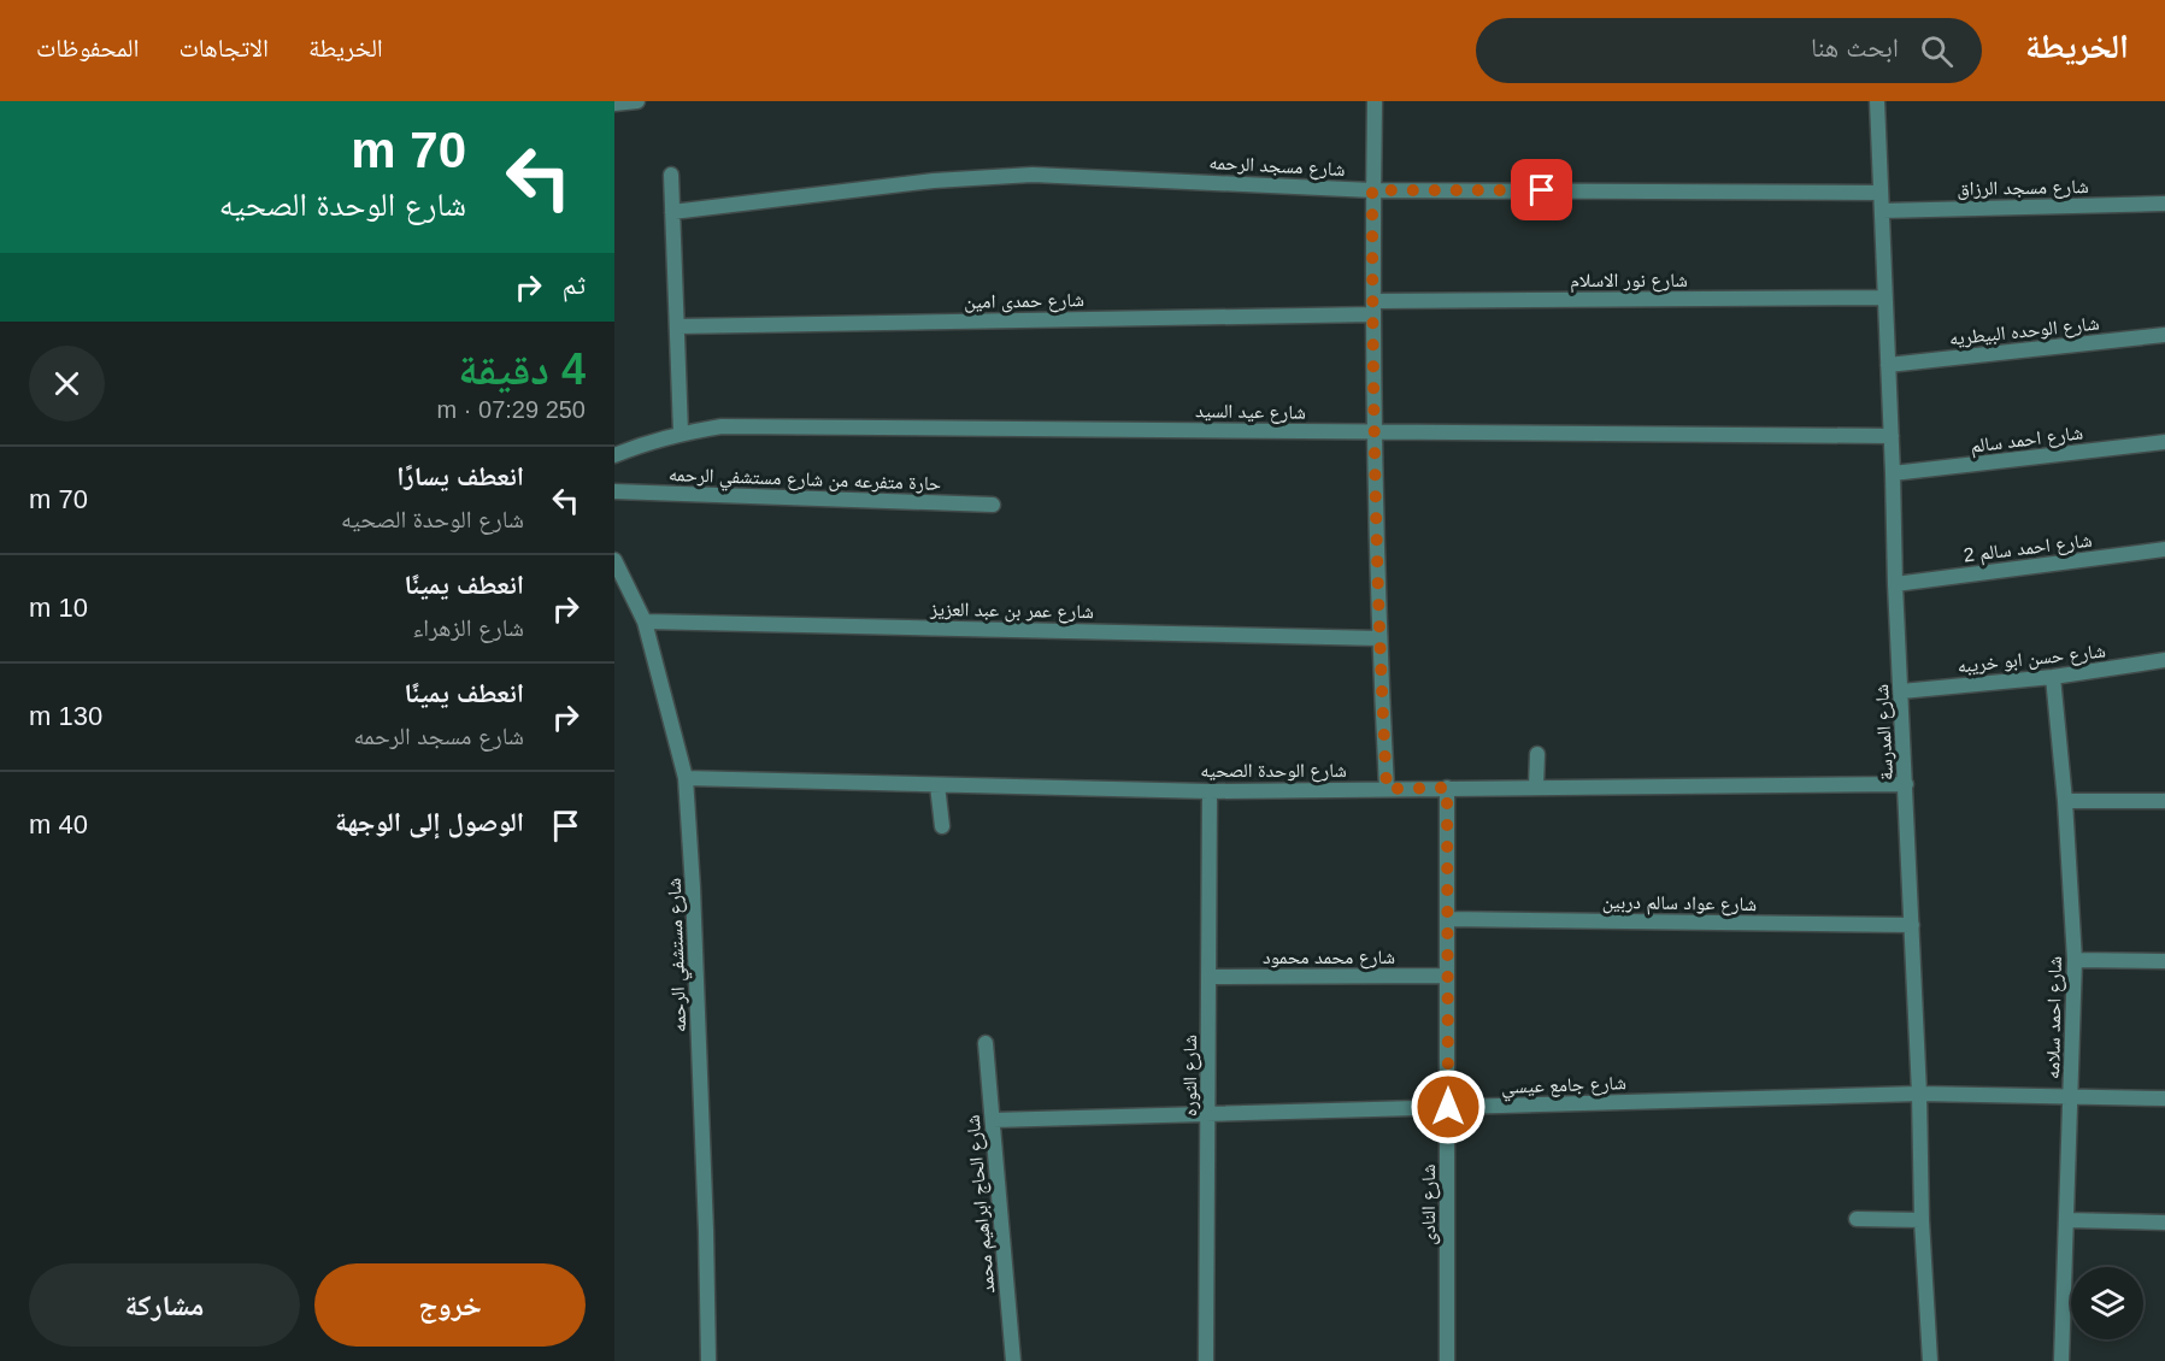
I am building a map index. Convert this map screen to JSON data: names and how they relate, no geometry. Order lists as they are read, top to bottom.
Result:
{
  "streets": {
    "street": [
      "شارع مسجد الرحمه",
      "شارع مسجد الرزاق",
      "شارع نور الاسلام",
      "شارع حمدى امين",
      "شارع الوحده البيطريه",
      "شارع عيد السيد",
      "شارع احمد سالم",
      "حارة متفرعه من شارع مستشفي الرحمه",
      "شارع احمد سالم 2",
      "شارع عمر بن عبد العزيز",
      "شارع حسن ابو خريبه",
      "شارع المدرسة",
      "شارع الوحدة الصحيه",
      "شارع عواد سالم دربين",
      "شارع مستشفي الرحمه",
      "شارع محمد محمود",
      "شارع احمد سلامه",
      "شارع الثوره",
      "شارع جامع عيسي",
      "شارع الحاج ابراهيم محمد",
      "شارع النادى"
    ]
  },
  "crossings": [
    ["شارع مسجد الرحمه", "شارع المدرسة"],
    ["شارع مسجد الرزاق", "شارع المدرسة"],
    ["شارع نور الاسلام", "شارع حمدى امين"],
    ["شارع نور الاسلام", "شارع المدرسة"],
    ["شارع الوحده البيطريه", "شارع المدرسة"],
    ["شارع عيد السيد", "شارع المدرسة"],
    ["شارع احمد سالم", "شارع المدرسة"],
    ["شارع احمد سالم 2", "شارع المدرسة"],
    ["شارع عمر بن عبد العزيز", "شارع مستشفي الرحمه"],
    ["شارع حسن ابو خريبه", "شارع المدرسة"],
    ["شارع حسن ابو خريبه", "شارع احمد سلامه"],
    ["شارع المدرسة", "شارع الوحدة الصحيه"],
    ["شارع المدرسة", "شارع عواد سالم دربين"],
    ["شارع المدرسة", "شارع جامع عيسي"],
    ["شارع الوحدة الصحيه", "شارع مستشفي الرحمه"],
    ["شارع الوحدة الصحيه", "شارع الثوره"],
    ["شارع الوحدة الصحيه", "شارع النادى"],
    ["شارع عواد سالم دربين", "شارع النادى"],
    ["شارع محمد محمود", "شارع الثوره"],
    ["شارع محمد محمود", "شارع النادى"],
    ["شارع احمد سلامه", "شارع جامع عيسي"],
    ["شارع الثوره", "شارع جامع عيسي"],
    ["شارع جامع عيسي", "شارع الحاج ابراهيم محمد"],
    ["شارع جامع عيسي", "شارع النادى"]
  ],
  "page": {
    "header": "الخريطة",
    "search": "ابحث هنا",
    "nav": ["الخريطة", "الاتجاهات", "المحفوظات"],
    "turn": ["70 m", "شارع الوحدة الصحيه"],
    "then": "ثم",
    "heading": ["4 دقيقة", "250 m · 07:29"],
    "list": [
      {
        "name": "انعطف يسارًا",
        "note": "شارع الوحدة الصحيه",
        "value": "70 m"
      },
      {
        "name": "انعطف يمينًا",
        "note": "شارع الزهراء",
        "value": "10 m"
      },
      {
        "name": "انعطف يمينًا",
        "note": "شارع مسجد الرحمه",
        "value": "130 m"
      },
      {
        "name": "الوصول إلى الوجهة",
        "value": "40 m"
      }
    ],
    "buttons": ["خروج", "مشاركة"]
  }
}
